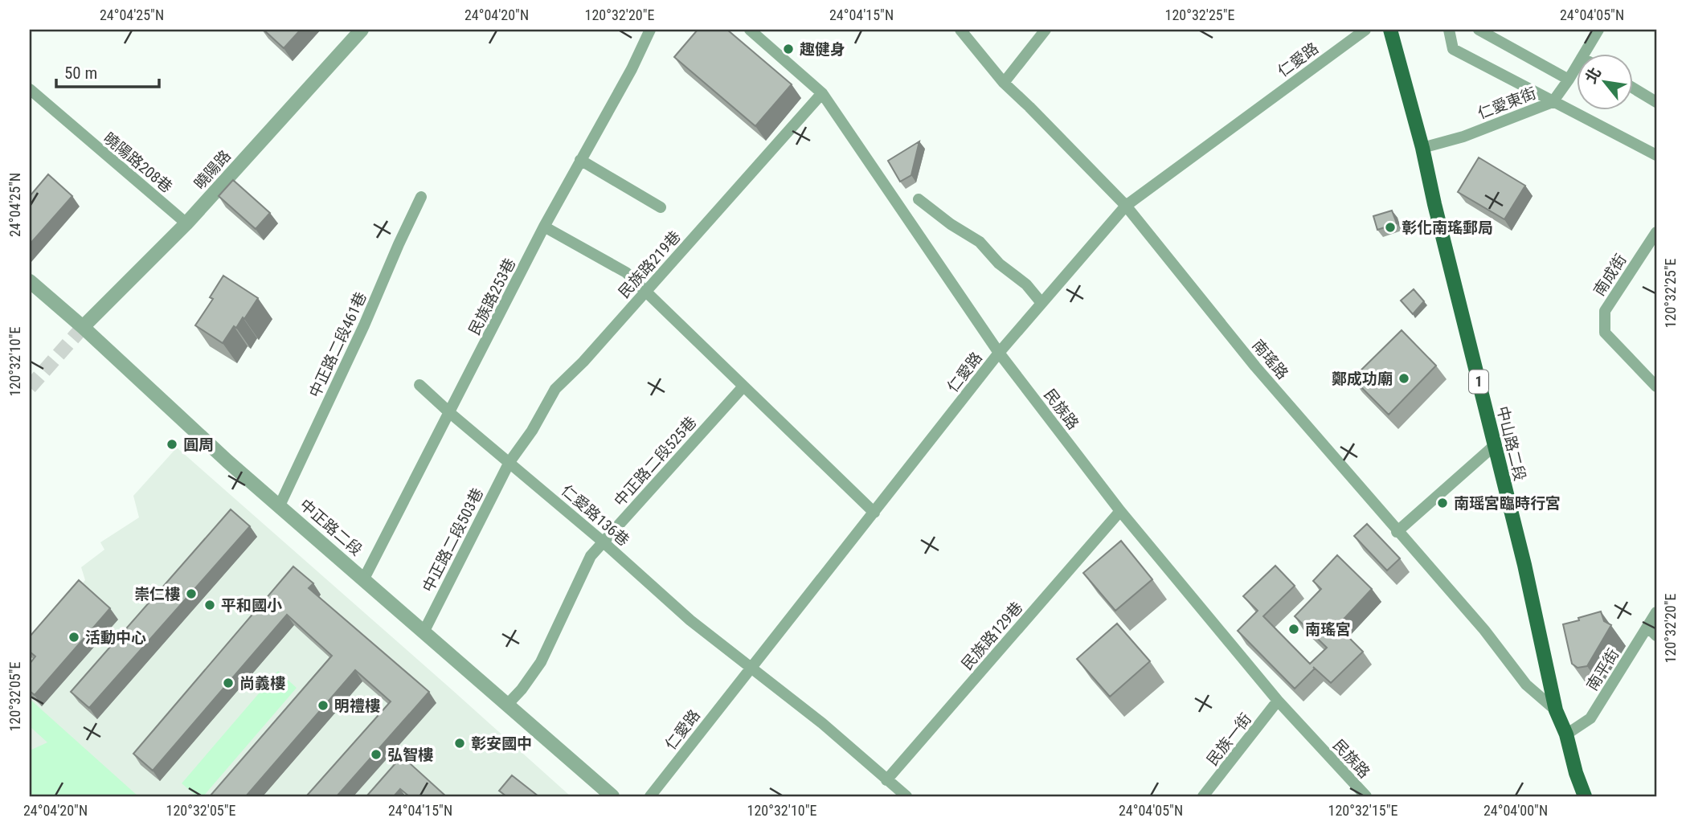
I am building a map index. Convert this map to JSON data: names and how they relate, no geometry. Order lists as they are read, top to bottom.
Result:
{
  "streets": {
    "main road": ["1", "中山路二段"],
    "street": [
      "仁愛路",
      "仁愛東街",
      "曉陽路208巷",
      "曉陽路",
      "民族路219巷",
      "南成街",
      "民族路253巷",
      "中正路二段461巷",
      "南瑤路",
      "民族路",
      "中正路二段525巷",
      "仁愛路136巷",
      "中正路二段",
      "中正路二段503巷",
      "民族路129巷",
      "南平街",
      "民族一街"
    ]
  },
  "crossings": [
    ["仁愛路", "南瑤路"],
    ["仁愛路", "民族路"],
    ["仁愛路", "仁愛路136巷"],
    ["仁愛東街", "中山路二段"],
    ["曉陽路208巷", "曉陽路"],
    ["曉陽路", "中正路二段"],
    ["民族路219巷", "民族路"],
    ["民族路219巷", "仁愛路136巷"],
    ["民族路219巷", "中正路二段503巷"],
    ["民族路253巷", "仁愛路136巷"],
    ["民族路253巷", "中正路二段"],
    ["中正路二段461巷", "中正路二段"],
    ["南瑤路", "中山路二段"],
    ["1", "中山路二段"],
    ["1", "南平街"],
    ["民族路", "民族路129巷"],
    ["民族路", "民族一街"],
    ["中山路二段", "南平街"],
    ["中正路二段525巷", "仁愛路136巷"],
    ["中正路二段525巷", "中正路二段"],
    ["仁愛路136巷", "中正路二段503巷"],
    ["仁愛路136巷", "民族路129巷"],
    ["中正路二段", "中正路二段503巷"]
  ],
  "places": [
    "趣健身",
    "彰化南瑤郵局",
    "鄭成功廟",
    "圓周",
    "南瑶宮臨時行宮",
    "崇仁樓",
    "平和國小",
    "南瑤宮",
    "活動中心",
    "尚義樓",
    "明禮樓",
    "彰安國中",
    "弘智樓"
  ],
  "scale_bar": "50 m",
  "north": "top left",
  "coordinates": [
    "24°04'25\"N",
    "24°04'20\"N",
    "120°32'20\"E",
    "24°04'15\"N",
    "120°32'25\"E",
    "24°04'05\"N",
    "120°32'10\"E",
    "120°32'05\"E",
    "120°32'15\"E",
    "24°04'00\"N"
  ]
}
